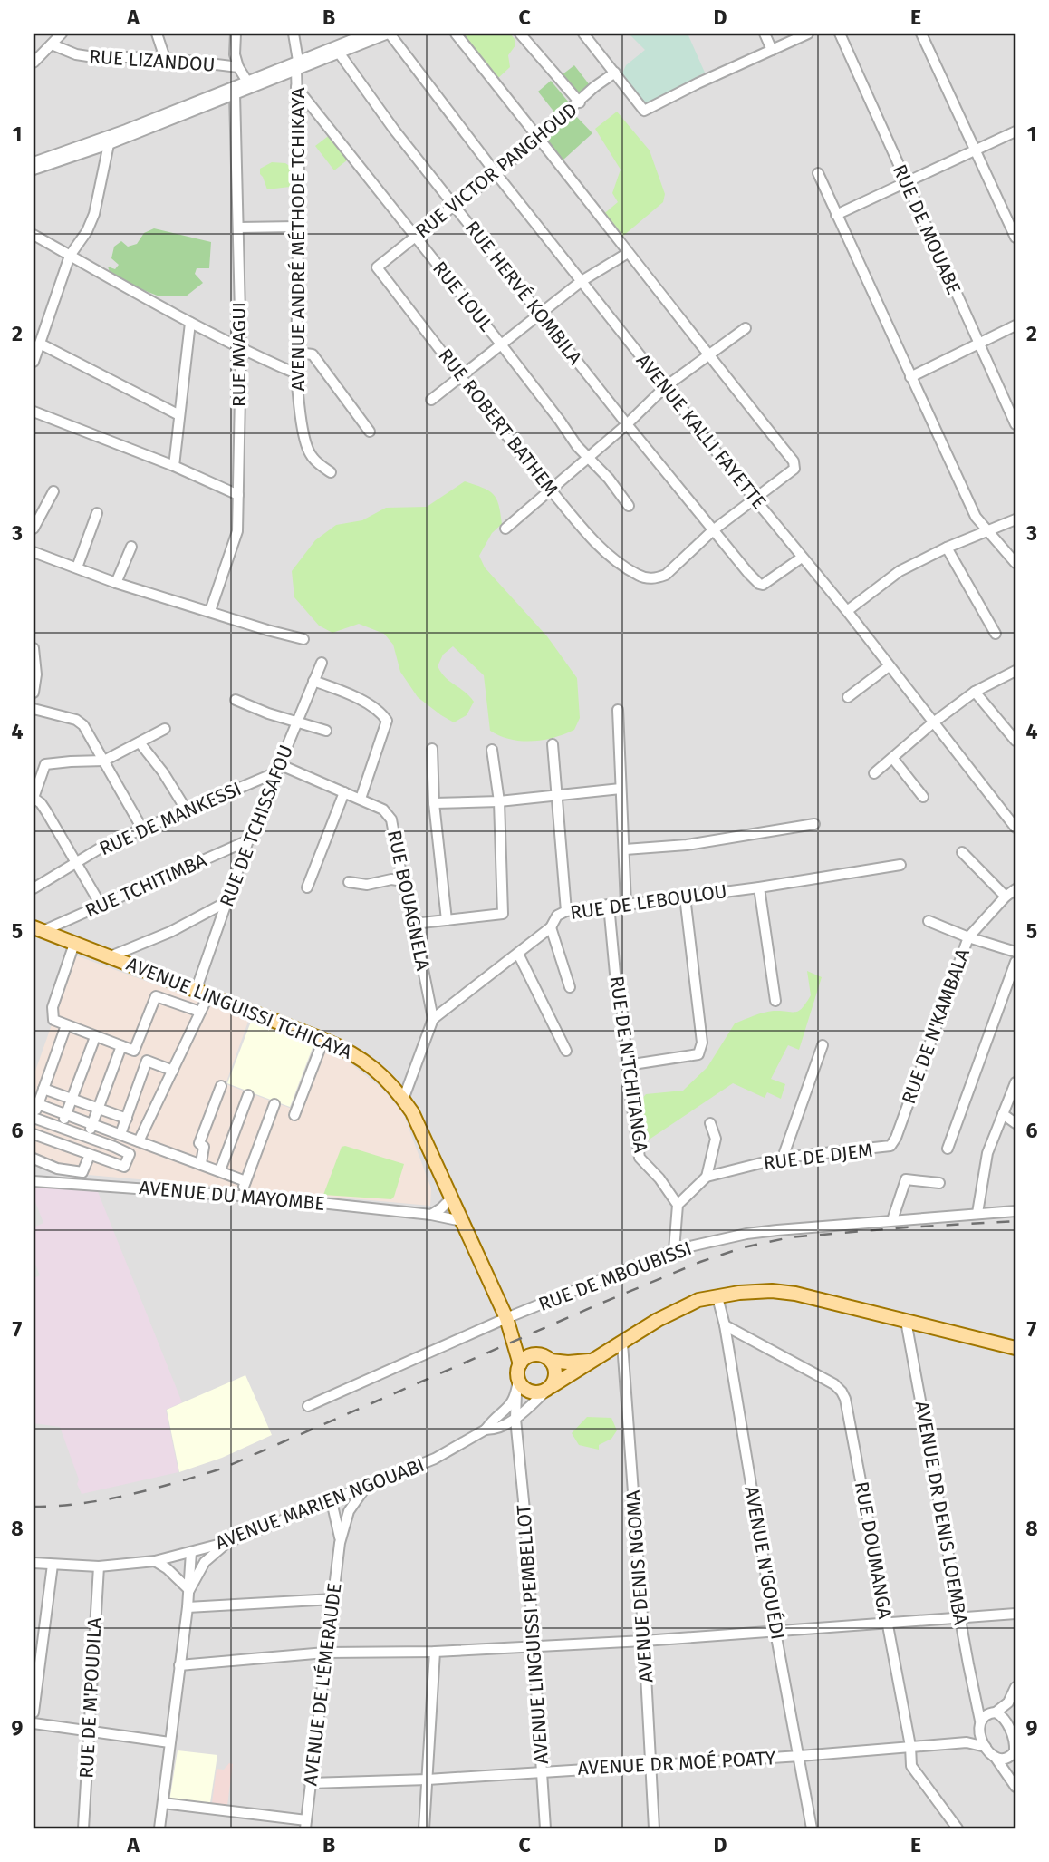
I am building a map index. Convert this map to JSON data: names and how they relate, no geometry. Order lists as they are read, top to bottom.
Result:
{
  "streets": {
    "main road": ["AVENUE LINGUISSI TCHICAYA", "AVENUE MARIEN NGOUABI"],
    "street": [
      "RUE LIZANDOU",
      "RUE VICTOR PANGHOUD",
      "RUE DE MOUABE",
      "AVENUE ANDRÉ MÉTHODE TCHIKAYA",
      "RUE HERVÉ KOMBILA",
      "RUE LOUL",
      "RUE MVAGUI",
      "RUE ROBERT BATHEM",
      "AVENUE KALLI FAYETTE",
      "RUE DE MANKESSI",
      "RUE DE TCHISSAFOU",
      "RUE TCHITIMBA",
      "RUE BOUAGNELA",
      "RUE DE LEBOULOU",
      "RUE DE N'KAMBALA",
      "RUE DE N'TCHITANGA",
      "RUE DE DJEM",
      "AVENUE DU MAYOMBE",
      "RUE DE MBOUBISSI",
      "AVENUE DR DENIS LOEMBA",
      "RUE DOUMANGA",
      "AVENUE N'GOUÉDI",
      "AVENUE DENIS NGOMA",
      "AVENUE LINGUISSI PEMBELLOT",
      "AVENUE DE L'ÉMERAUDE",
      "RUE DE M'POUDILA",
      "AVENUE DR MOÉ POATY"
    ]
  },
  "crossings": [
    ["RUE VICTOR PANGHOUD", "RUE HERVÉ KOMBILA"],
    ["RUE VICTOR PANGHOUD", "RUE LOUL"],
    ["RUE VICTOR PANGHOUD", "RUE ROBERT BATHEM"],
    ["RUE VICTOR PANGHOUD", "AVENUE KALLI FAYETTE"],
    ["AVENUE ANDRÉ MÉTHODE TCHIKAYA", "RUE LOUL"],
    ["RUE HERVÉ KOMBILA", "RUE ROBERT BATHEM"],
    ["RUE HERVÉ KOMBILA", "AVENUE KALLI FAYETTE"],
    ["RUE DE MANKESSI", "RUE DE TCHISSAFOU"],
    ["RUE DE MANKESSI", "RUE BOUAGNELA"],
    ["RUE DE TCHISSAFOU", "RUE TCHITIMBA"],
    ["RUE DE TCHISSAFOU", "RUE BOUAGNELA"],
    ["RUE DE TCHISSAFOU", "AVENUE LINGUISSI TCHICAYA"],
    ["RUE TCHITIMBA", "AVENUE LINGUISSI TCHICAYA"],
    ["RUE BOUAGNELA", "RUE DE LEBOULOU"],
    ["RUE DE LEBOULOU", "RUE DE N'TCHITANGA"],
    ["AVENUE LINGUISSI TCHICAYA", "AVENUE DU MAYOMBE"],
    ["AVENUE LINGUISSI TCHICAYA", "RUE DE MBOUBISSI"],
    ["RUE DE N'KAMBALA", "RUE DE DJEM"],
    ["AVENUE MARIEN NGOUABI", "AVENUE DR DENIS LOEMBA"],
    ["AVENUE MARIEN NGOUABI", "AVENUE N'GOUÉDI"],
    ["AVENUE MARIEN NGOUABI", "AVENUE DENIS NGOMA"],
    ["AVENUE MARIEN NGOUABI", "AVENUE LINGUISSI PEMBELLOT"],
    ["AVENUE MARIEN NGOUABI", "AVENUE DE L'ÉMERAUDE"],
    ["AVENUE MARIEN NGOUABI", "RUE DE M'POUDILA"],
    ["RUE DOUMANGA", "AVENUE N'GOUÉDI"],
    ["RUE DOUMANGA", "AVENUE DR MOÉ POATY"],
    ["AVENUE N'GOUÉDI", "AVENUE DR MOÉ POATY"],
    ["AVENUE DENIS NGOMA", "AVENUE DR MOÉ POATY"],
    ["AVENUE LINGUISSI PEMBELLOT", "AVENUE DR MOÉ POATY"],
    ["AVENUE DE L'ÉMERAUDE", "AVENUE DR MOÉ POATY"]
  ],
  "grid": {
    "columns": [
      "A",
      "B",
      "C",
      "D",
      "E"
    ],
    "rows": [
      "1",
      "2",
      "3",
      "4",
      "5",
      "6",
      "7",
      "8",
      "9"
    ]
  }
}
